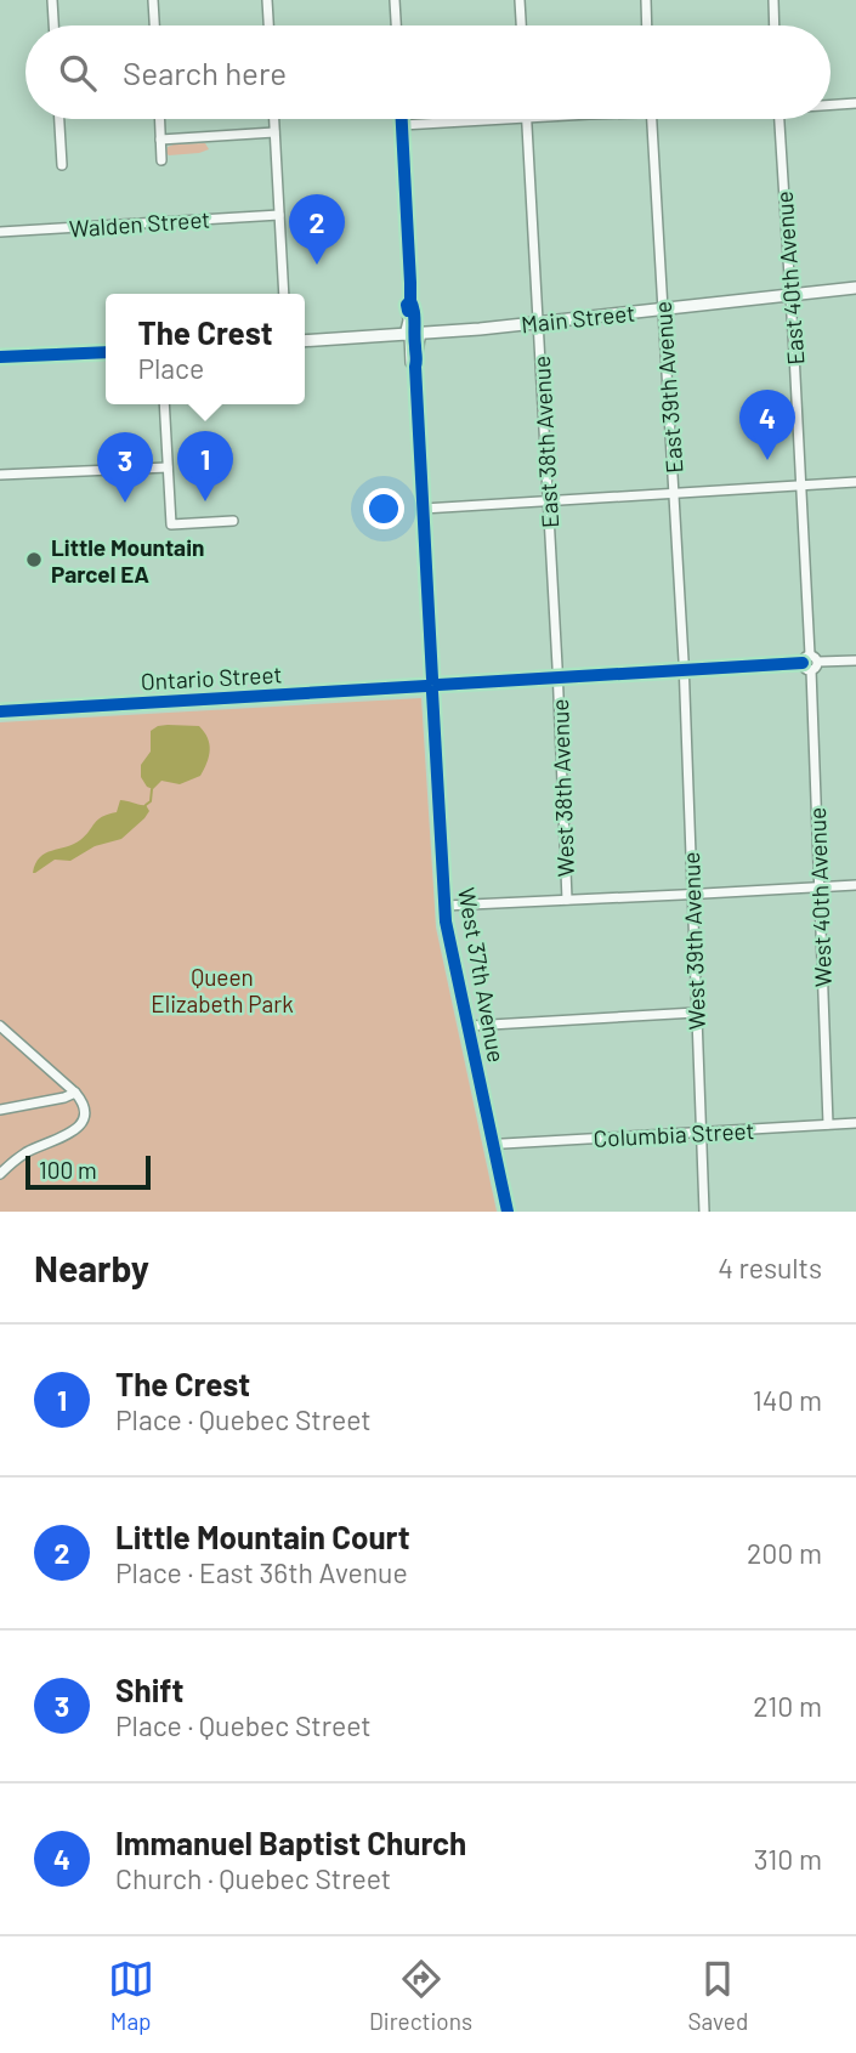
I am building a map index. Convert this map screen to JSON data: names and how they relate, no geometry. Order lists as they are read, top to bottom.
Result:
{
  "streets": {
    "main road": ["Main Street"],
    "street": [
      "Walden Street",
      "East 40th Avenue",
      "East 39th Avenue",
      "East 38th Avenue",
      "Ontario Street",
      "West 38th Avenue",
      "West 40th Avenue",
      "West 39th Avenue",
      "West 37th Avenue",
      "Columbia Street"
    ]
  },
  "crossings": [
    ["East 40th Avenue", "Main Street"],
    ["East 40th Avenue", "Ontario Street"],
    ["East 40th Avenue", "West 40th Avenue"],
    ["Main Street", "East 39th Avenue"],
    ["Main Street", "East 38th Avenue"],
    ["Main Street", "West 37th Avenue"],
    ["East 39th Avenue", "Ontario Street"],
    ["East 39th Avenue", "West 39th Avenue"],
    ["East 38th Avenue", "Ontario Street"],
    ["East 38th Avenue", "West 38th Avenue"],
    ["Ontario Street", "West 38th Avenue"],
    ["Ontario Street", "West 40th Avenue"],
    ["Ontario Street", "West 39th Avenue"],
    ["Ontario Street", "West 37th Avenue"],
    ["West 40th Avenue", "Columbia Street"],
    ["West 39th Avenue", "Columbia Street"],
    ["West 37th Avenue", "Columbia Street"]
  ],
  "parks": ["Queen Elizabeth Park"],
  "places": ["Little Mountain Parcel EA"],
  "scale_bar": "100 m",
  "page": {
    "search": "Search here",
    "pins": [
      "2",
      "4",
      "1",
      "3"
    ],
    "popup": ["The Crest", "Place"],
    "scale": "100 m",
    "heading": ["Nearby", "4 results"],
    "list": [
      {
        "mark": "1",
        "name": "The Crest",
        "note": "Place · Quebec Street",
        "value": "140 m"
      },
      {
        "mark": "2",
        "name": "Little Mountain Court",
        "note": "Place · East 36th Avenue",
        "value": "200 m"
      },
      {
        "mark": "3",
        "name": "Shift",
        "note": "Place · Quebec Street",
        "value": "210 m"
      },
      {
        "mark": "4",
        "name": "Immanuel Baptist Church",
        "note": "Church · Quebec Street",
        "value": "310 m"
      }
    ],
    "nav": ["Map", "Directions", "Saved"]
  }
}
